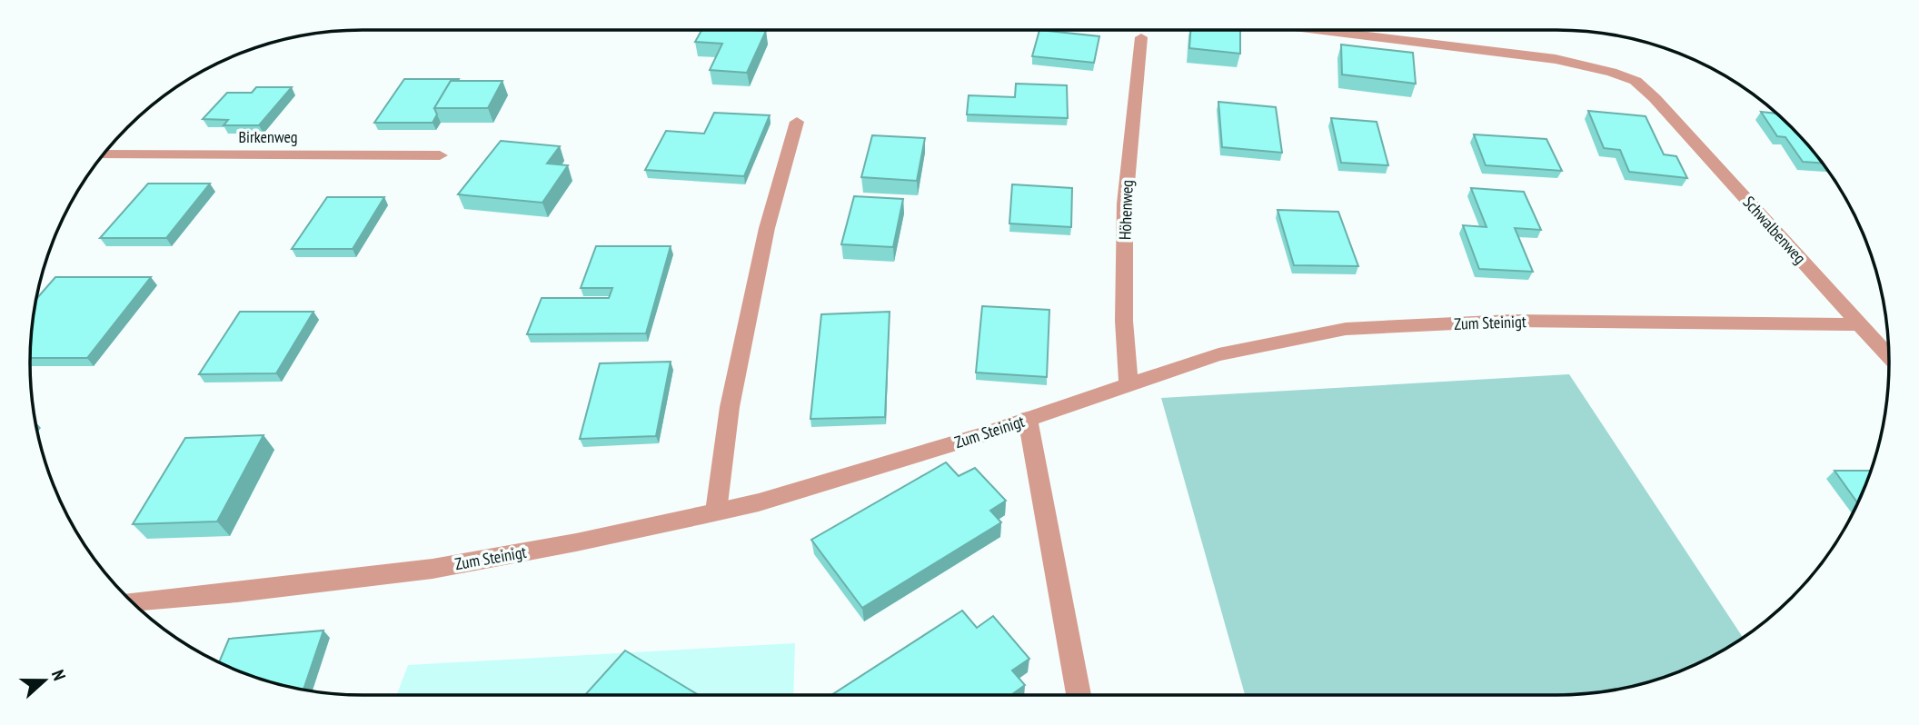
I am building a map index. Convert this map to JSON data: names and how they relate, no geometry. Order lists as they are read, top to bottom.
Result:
{
  "streets": {
    "street": [
      "Birkenweg",
      "Höhenweg",
      "Schwalbenweg",
      "Zum Steinigt"
    ]
  },
  "crossings": [
    ["Höhenweg", "Zum Steinigt"],
    ["Schwalbenweg", "Zum Steinigt"]
  ],
  "north": "right"
}
